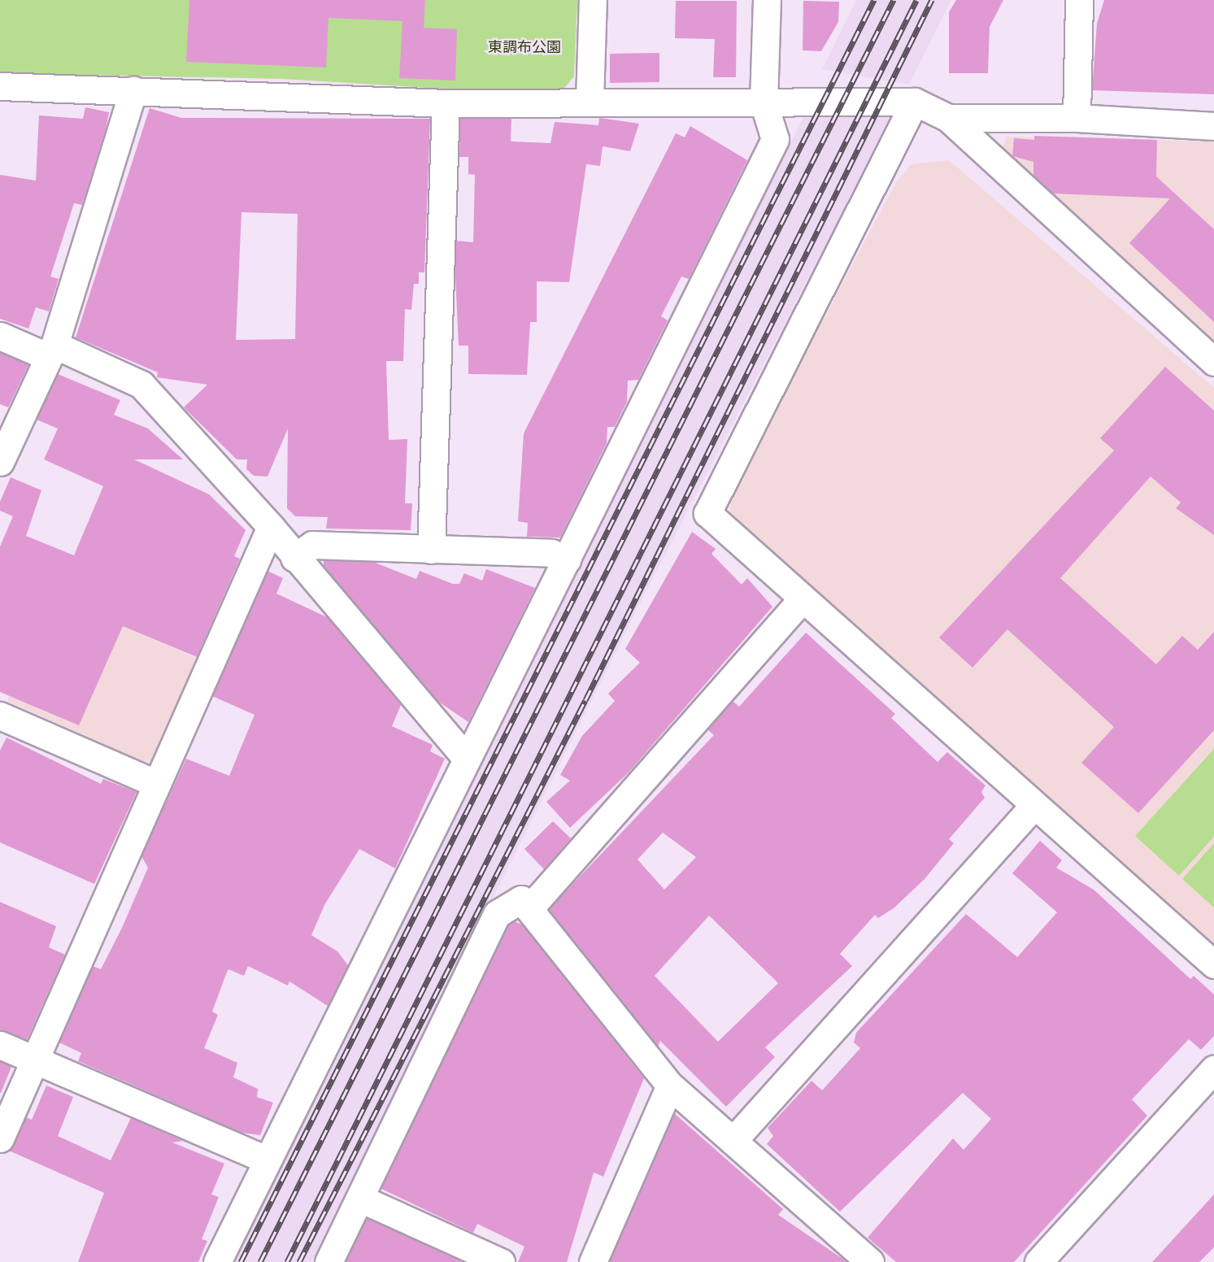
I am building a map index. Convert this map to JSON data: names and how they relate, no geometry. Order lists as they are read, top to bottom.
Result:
{
  "parks": ["東調布公園"]
}
